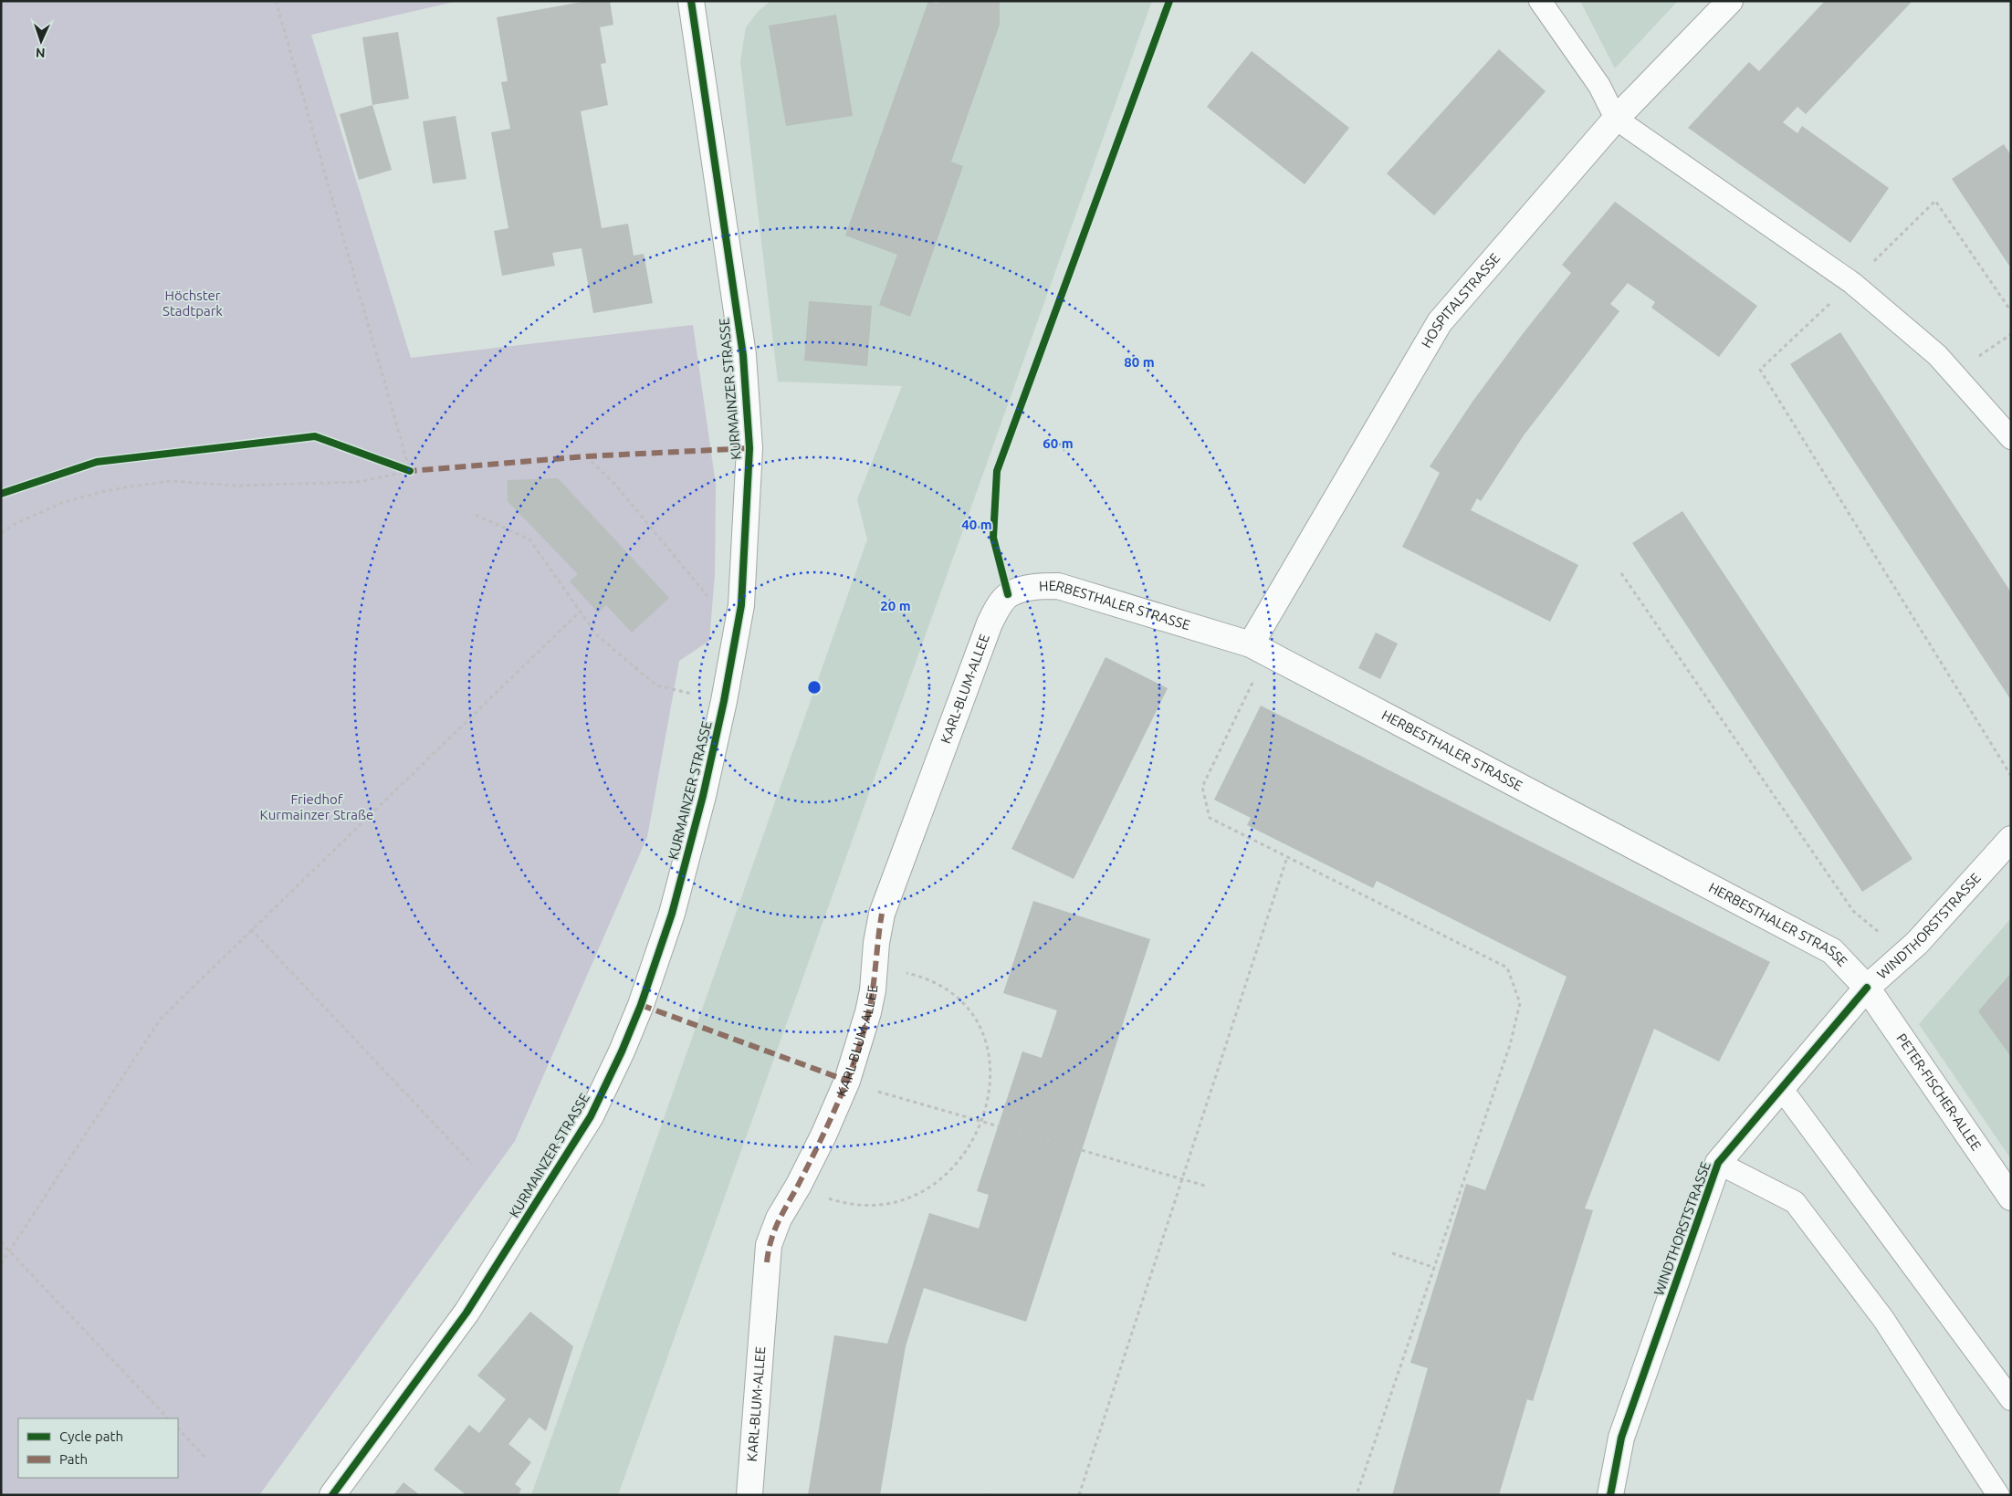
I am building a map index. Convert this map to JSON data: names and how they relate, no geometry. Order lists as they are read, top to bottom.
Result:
{
  "streets": {
    "street": [
      "HOSPITALSTRASSE",
      "KURMAINZER STRASSE",
      "HERBESTHALER STRASSE",
      "KARL-BLUM-ALLEE",
      "WINDTHORSTSTRASSE",
      "PETER-FISCHER-ALLEE"
    ]
  },
  "crossings": [
    ["HOSPITALSTRASSE", "HERBESTHALER STRASSE"],
    ["HERBESTHALER STRASSE", "KARL-BLUM-ALLEE"],
    ["HERBESTHALER STRASSE", "WINDTHORSTSTRASSE"],
    ["HERBESTHALER STRASSE", "PETER-FISCHER-ALLEE"],
    ["WINDTHORSTSTRASSE", "PETER-FISCHER-ALLEE"]
  ],
  "parks": ["Höchster Stadtpark", "Friedhof Kurmainzer Straße"],
  "legend": ["Cycle path", "Path"],
  "north": "bottom",
  "rings": [
    "80 m",
    "60 m",
    "40 m",
    "20 m"
  ]
}
